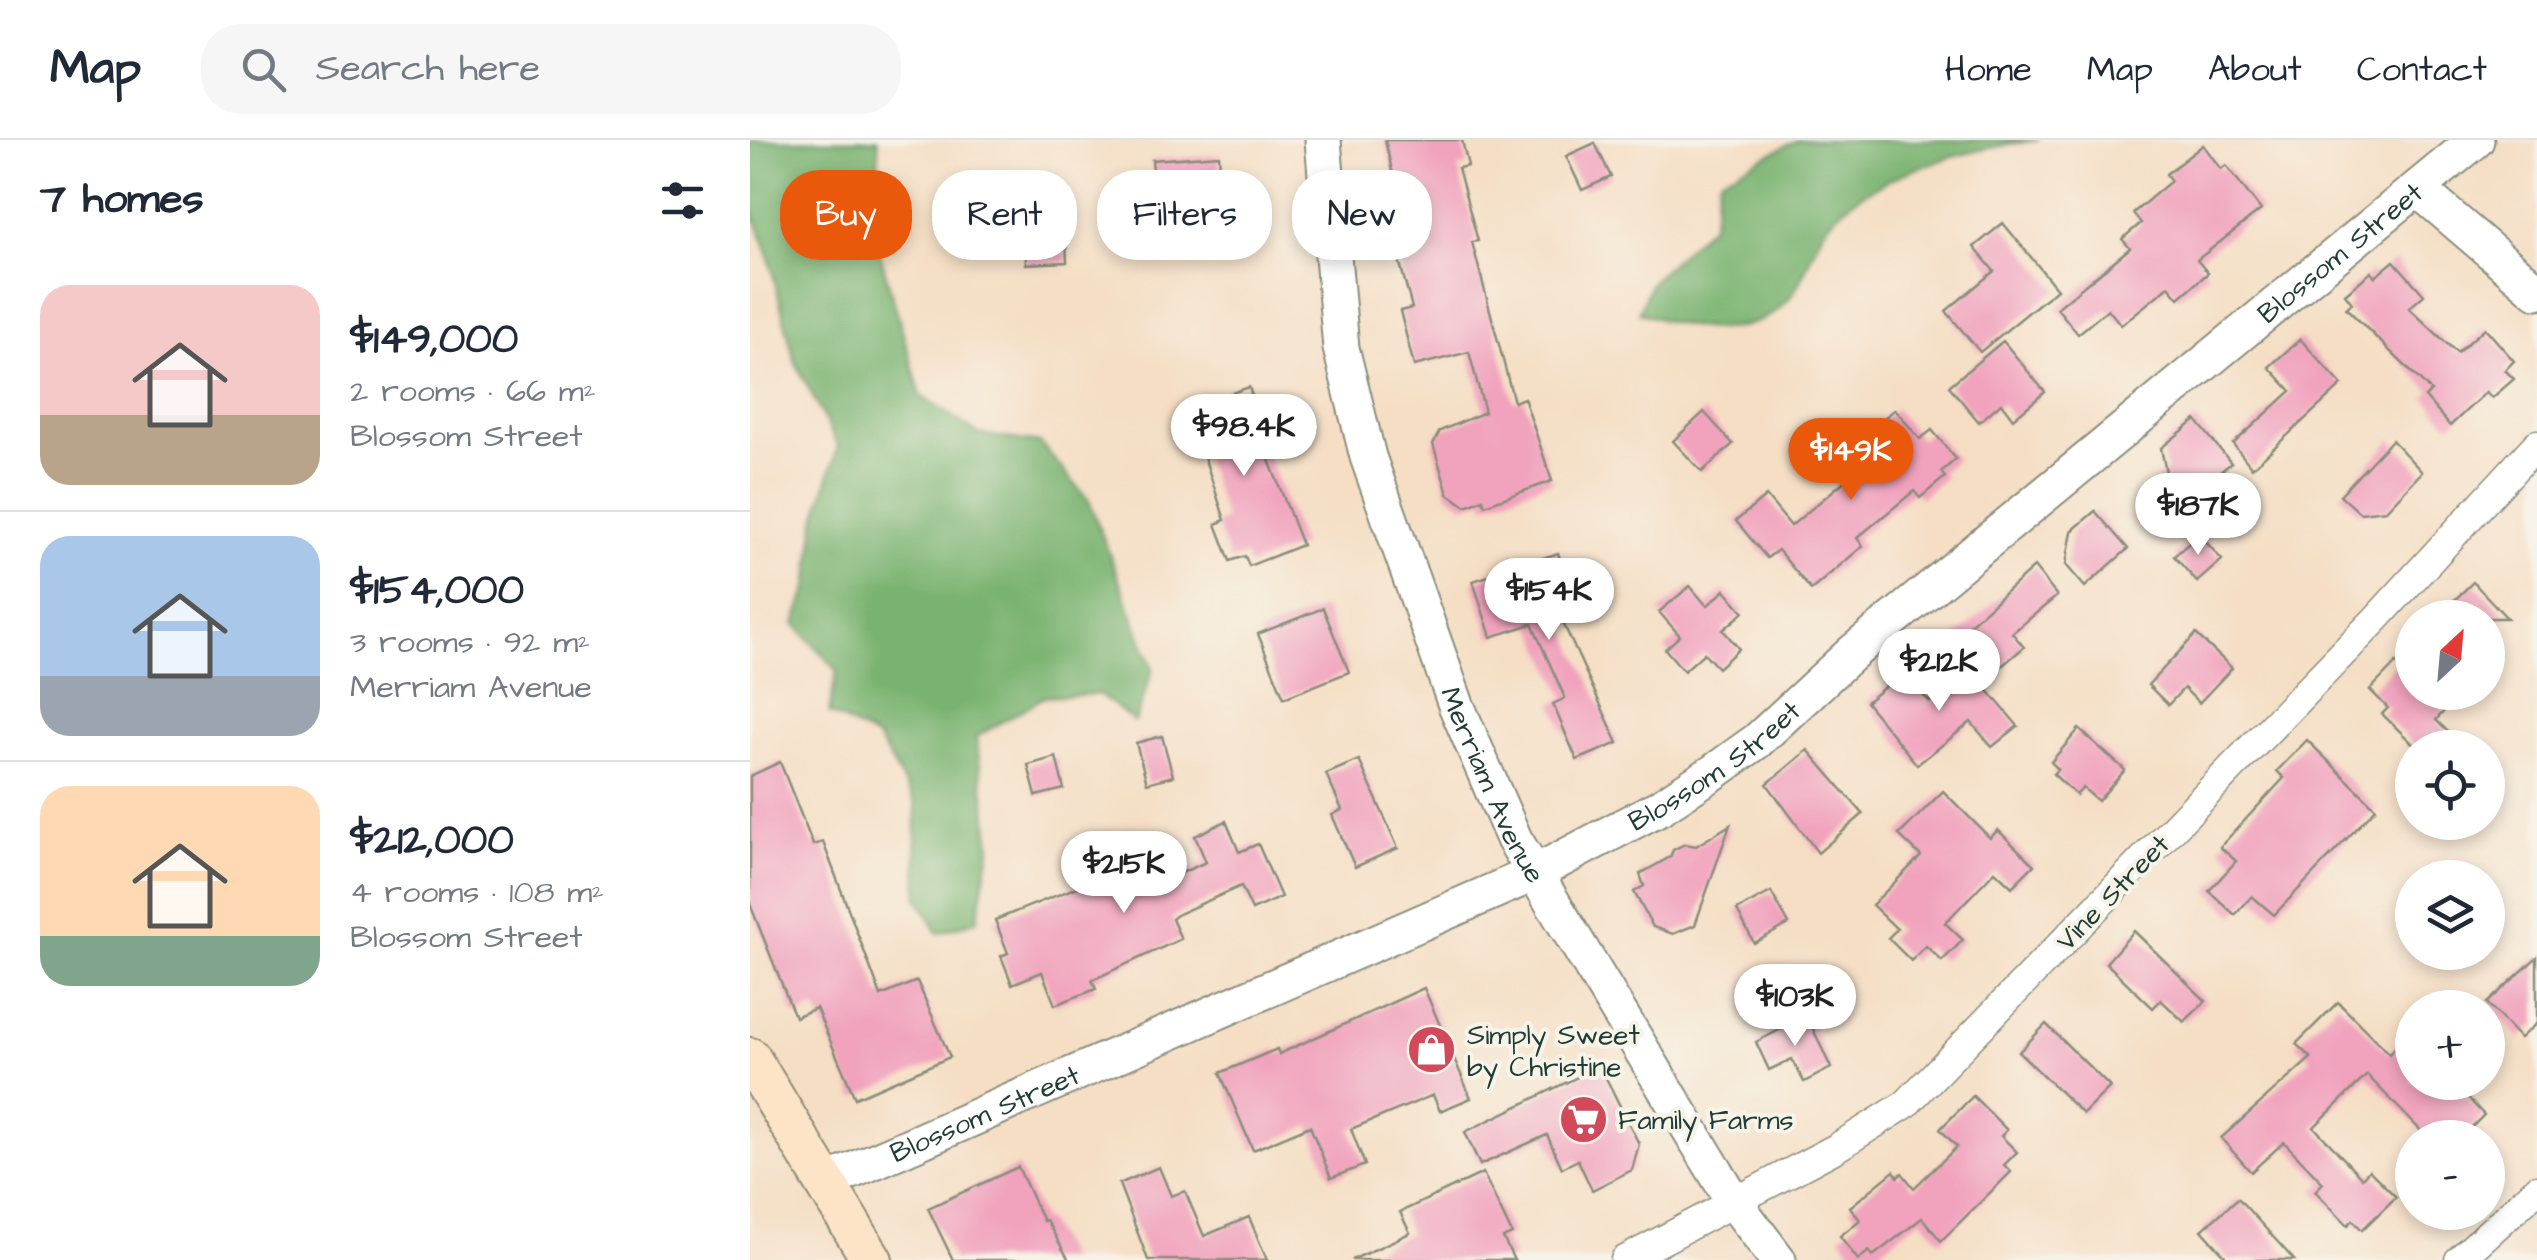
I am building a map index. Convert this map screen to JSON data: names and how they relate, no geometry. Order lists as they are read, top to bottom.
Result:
{
  "streets": {
    "street": ["Blossom Street", "Merriam Avenue", "Vine Street"]
  },
  "crossings": [
    ["Blossom Street", "Merriam Avenue"],
    ["Merriam Avenue", "Vine Street"]
  ],
  "places": {
    "shop": ["Simply Sweet by Christine"],
    "supermarket": ["Family Farms"]
  },
  "north": "top right",
  "page": {
    "header": "Map",
    "search": "Search here",
    "nav": [
      "Home",
      "Map",
      "About",
      "Contact"
    ],
    "heading": "7 homes",
    "chip": [
      "Buy",
      "Rent",
      "Filters",
      "New"
    ],
    "list": [
      {
        "name": "$149,000",
        "note": "2 rooms · 66 m² · Blossom Street"
      },
      {
        "name": "$154,000",
        "note": "3 rooms · 92 m² · Merriam Avenue"
      },
      {
        "name": "$212,000",
        "note": "4 rooms · 108 m² · Blossom Street"
      }
    ],
    "price": [
      "$98.4K",
      "$149K",
      "$187K",
      "$154K",
      "$212K",
      "$215K",
      "$103K"
    ],
    "map_buttons": ["+", "−"]
  }
}
